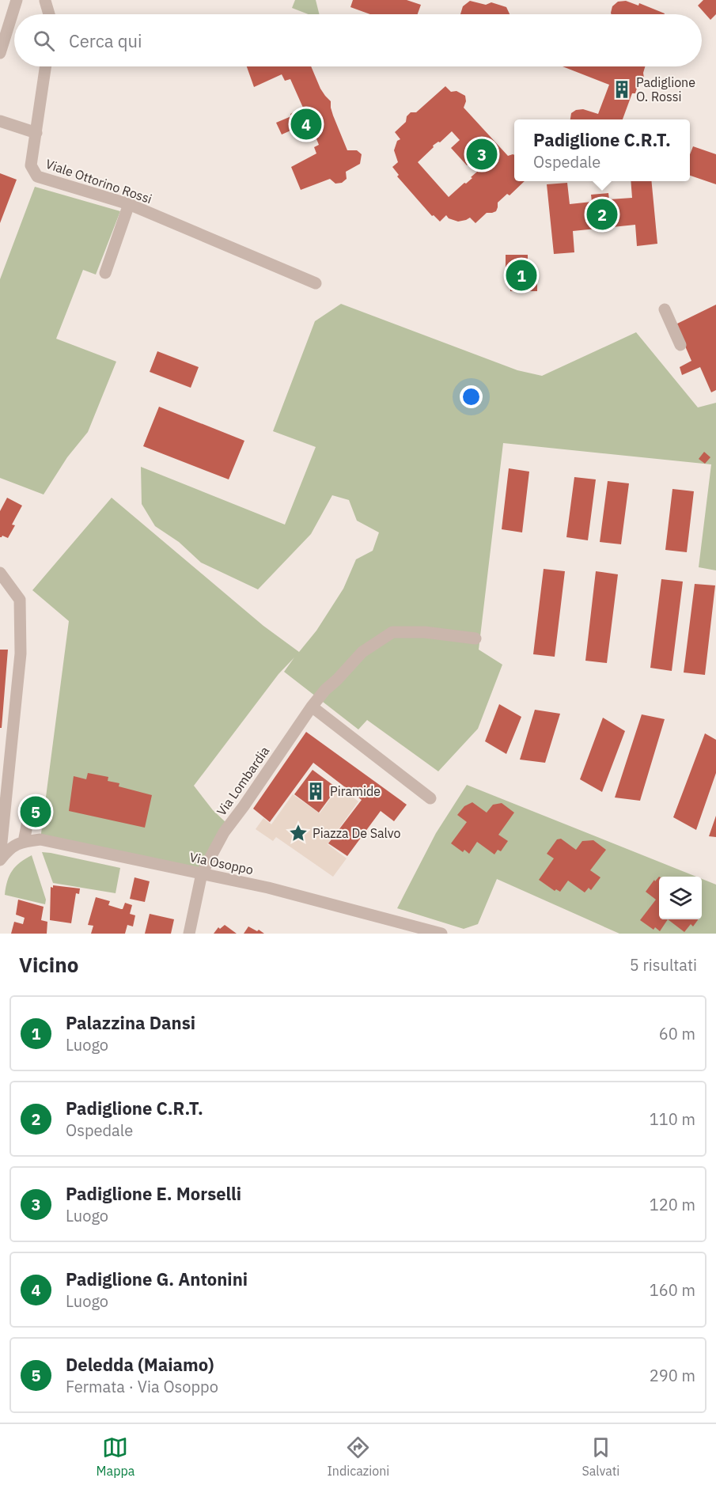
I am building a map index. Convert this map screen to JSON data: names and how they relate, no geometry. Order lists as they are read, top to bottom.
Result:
{
  "streets": {
    "street": ["Viale Ottorino Rossi", "Via Lombardia", "Via Osoppo"]
  },
  "crossings": [
    ["Via Lombardia", "Via Osoppo"]
  ],
  "places": {
    "building": ["Padiglione O. Rossi", "Piramide"],
    "place": ["Piazza De Salvo"]
  },
  "page": {
    "search": "Cerca qui",
    "pins": [
      "4",
      "3",
      "2",
      "1",
      "5"
    ],
    "popup": ["Padiglione C.R.T.", "Ospedale"],
    "heading": ["Vicino", "5 risultati"],
    "list": [
      {
        "mark": "1",
        "name": "Palazzina Dansi",
        "note": "Luogo",
        "value": "60 m"
      },
      {
        "mark": "2",
        "name": "Padiglione C.R.T.",
        "note": "Ospedale",
        "value": "110 m"
      },
      {
        "mark": "3",
        "name": "Padiglione E. Morselli",
        "note": "Luogo",
        "value": "120 m"
      },
      {
        "mark": "4",
        "name": "Padiglione G. Antonini",
        "note": "Luogo",
        "value": "160 m"
      },
      {
        "mark": "5",
        "name": "Deledda (Maiamo)",
        "note": "Fermata · Via Osoppo",
        "value": "290 m"
      }
    ],
    "nav": ["Mappa", "Indicazioni", "Salvati"]
  }
}
